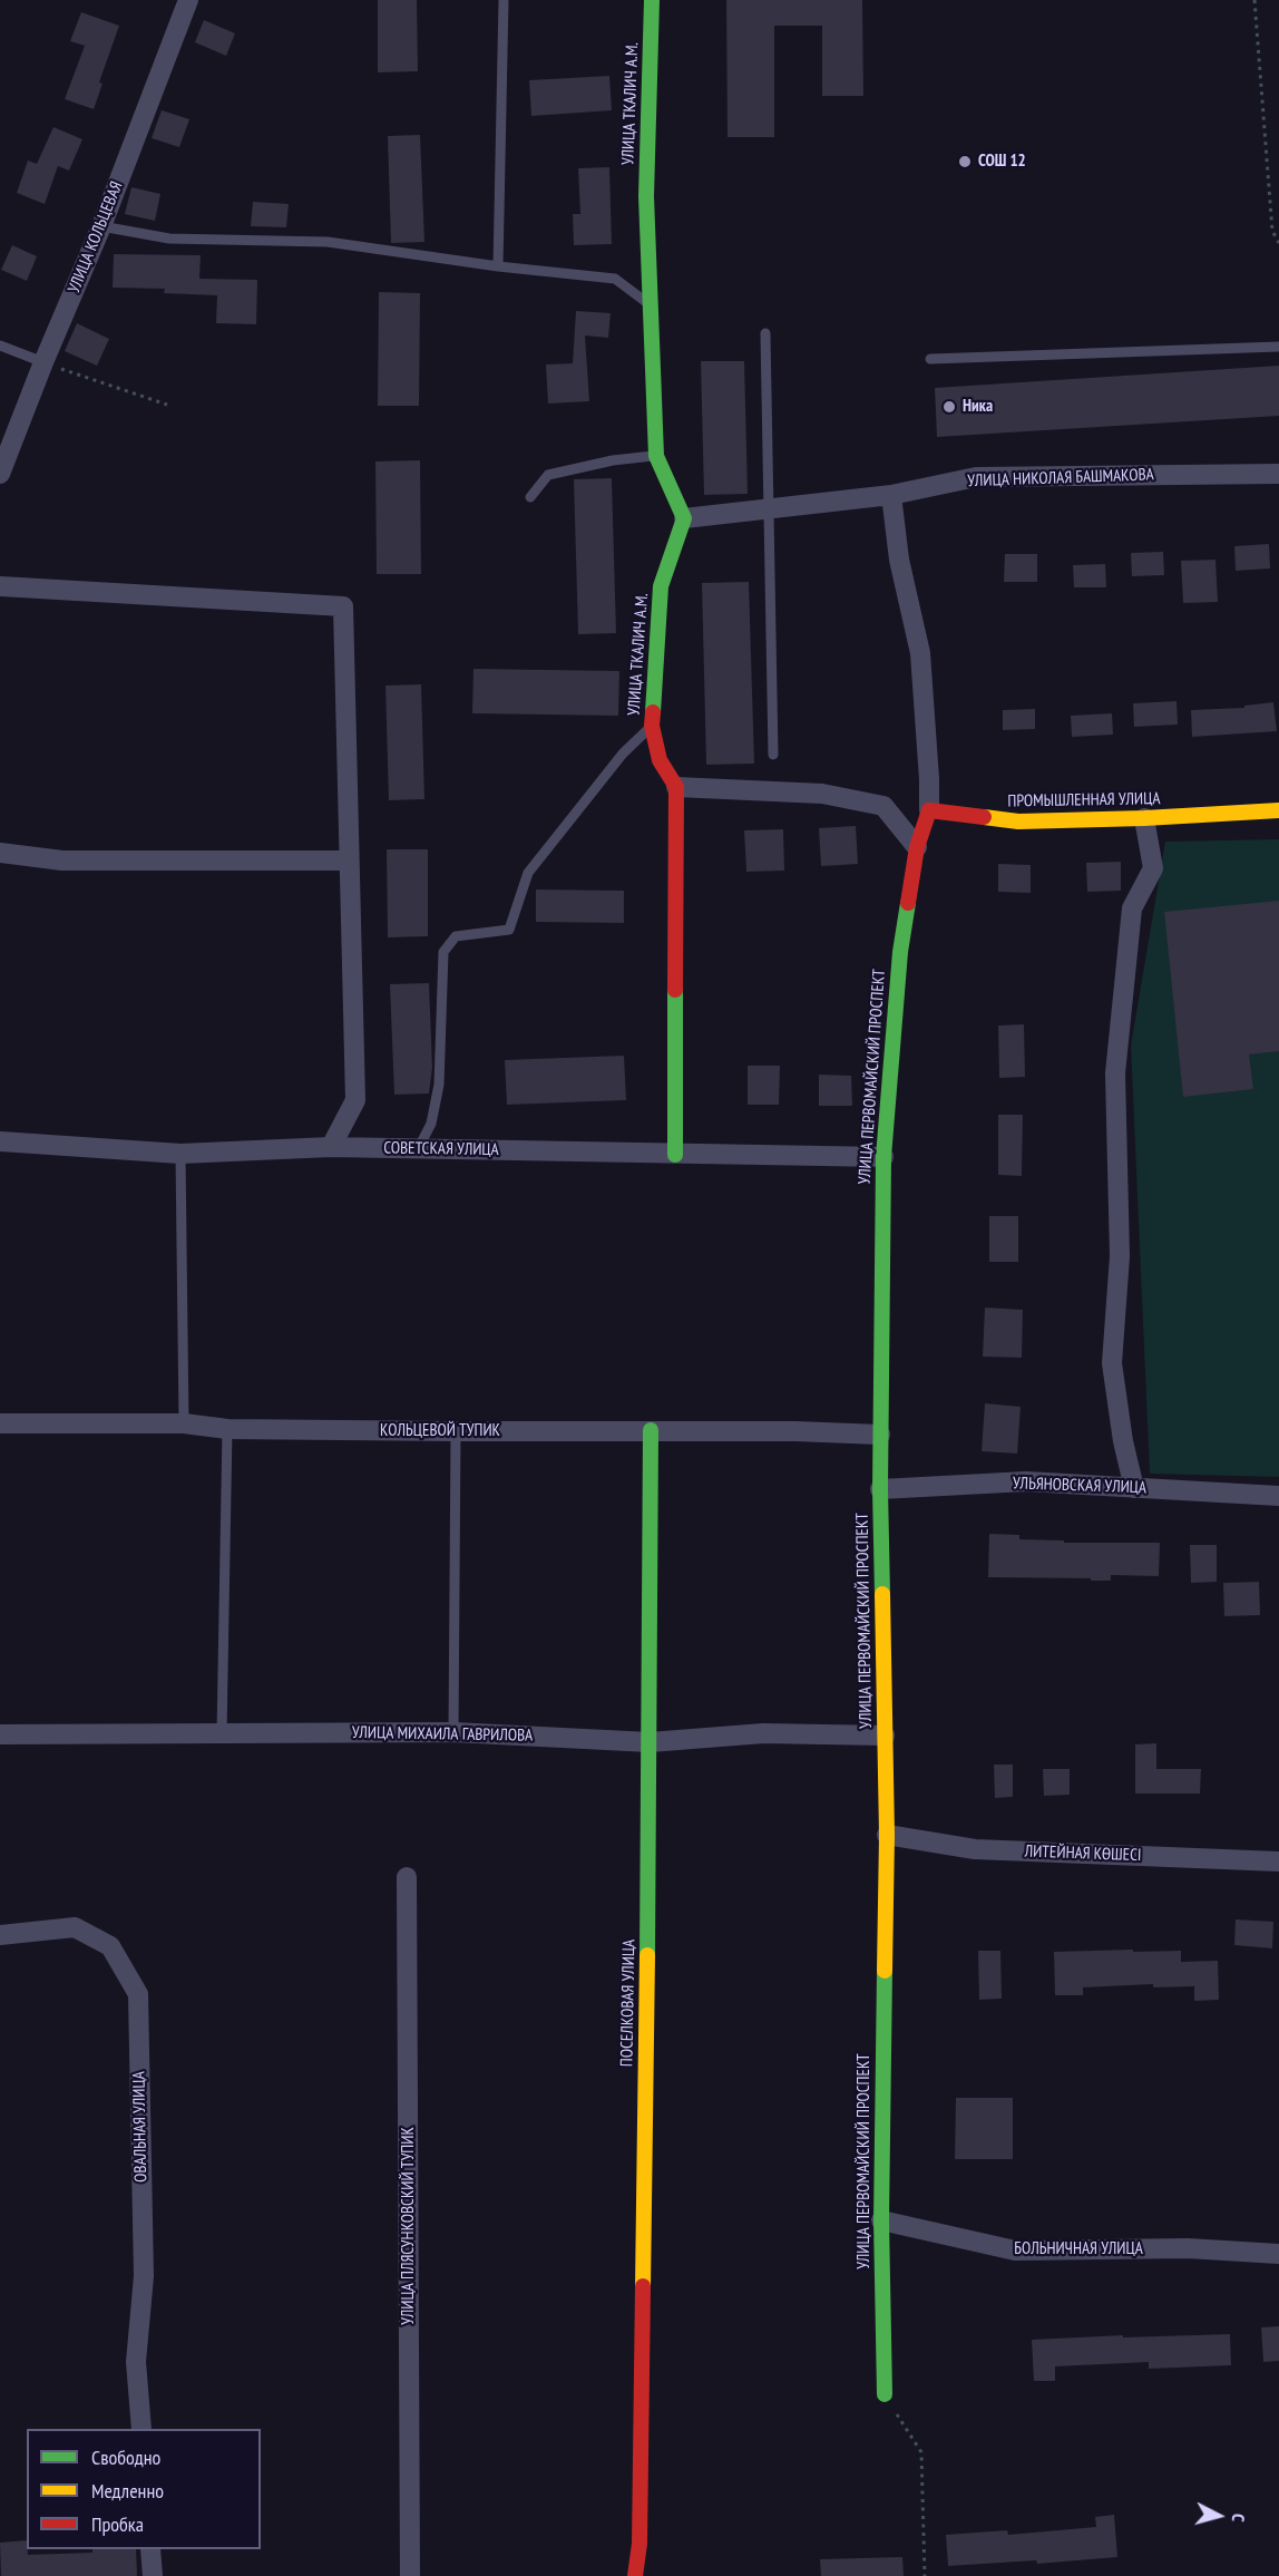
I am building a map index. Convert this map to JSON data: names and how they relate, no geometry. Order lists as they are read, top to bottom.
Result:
{
  "streets": {
    "street": [
      "УЛИЦА ТКАЛИЧ А.М.",
      "УЛИЦА КОЛЬЦЕВАЯ",
      "УЛИЦА НИКОЛАЯ БАШМАКОВА",
      "ПРОМЫШЛЕННАЯ УЛИЦА",
      "УЛИЦА ПЕРВОМАЙСКИЙ ПРОСПЕКТ",
      "СОВЕТСКАЯ УЛИЦА",
      "КОЛЬЦЕВОЙ ТУПИК",
      "УЛЬЯНОВСКАЯ УЛИЦА",
      "УЛИЦА МИХАИЛА ГАВРИЛОВА",
      "ЛИТЕЙНАЯ КӨШЕСІ",
      "ПОСЕЛКОВАЯ УЛИЦА",
      "ОВАЛЬНАЯ УЛИЦА",
      "УЛИЦА ПЛЯСУНКОВСКИЙ ТУПИК",
      "БОЛЬНИЧНАЯ УЛИЦА"
    ]
  },
  "crossings": [
    ["УЛИЦА ТКАЛИЧ А.М.", "УЛИЦА НИКОЛАЯ БАШМАКОВА"],
    ["УЛИЦА ПЕРВОМАЙСКИЙ ПРОСПЕКТ", "СОВЕТСКАЯ УЛИЦА"],
    ["УЛИЦА ПЕРВОМАЙСКИЙ ПРОСПЕКТ", "КОЛЬЦЕВОЙ ТУПИК"],
    ["УЛИЦА ПЕРВОМАЙСКИЙ ПРОСПЕКТ", "УЛЬЯНОВСКАЯ УЛИЦА"],
    ["УЛИЦА ПЕРВОМАЙСКИЙ ПРОСПЕКТ", "УЛИЦА МИХАИЛА ГАВРИЛОВА"],
    ["УЛИЦА ПЕРВОМАЙСКИЙ ПРОСПЕКТ", "ЛИТЕЙНАЯ КӨШЕСІ"],
    ["УЛИЦА ПЕРВОМАЙСКИЙ ПРОСПЕКТ", "БОЛЬНИЧНАЯ УЛИЦА"],
    ["КОЛЬЦЕВОЙ ТУПИК", "ПОСЕЛКОВАЯ УЛИЦА"],
    ["УЛИЦА МИХАИЛА ГАВРИЛОВА", "ПОСЕЛКОВАЯ УЛИЦА"]
  ],
  "places": ["СОШ 12", "Ника"],
  "legend": ["Свободно", "Медленно", "Пробка"],
  "north": "right"
}
